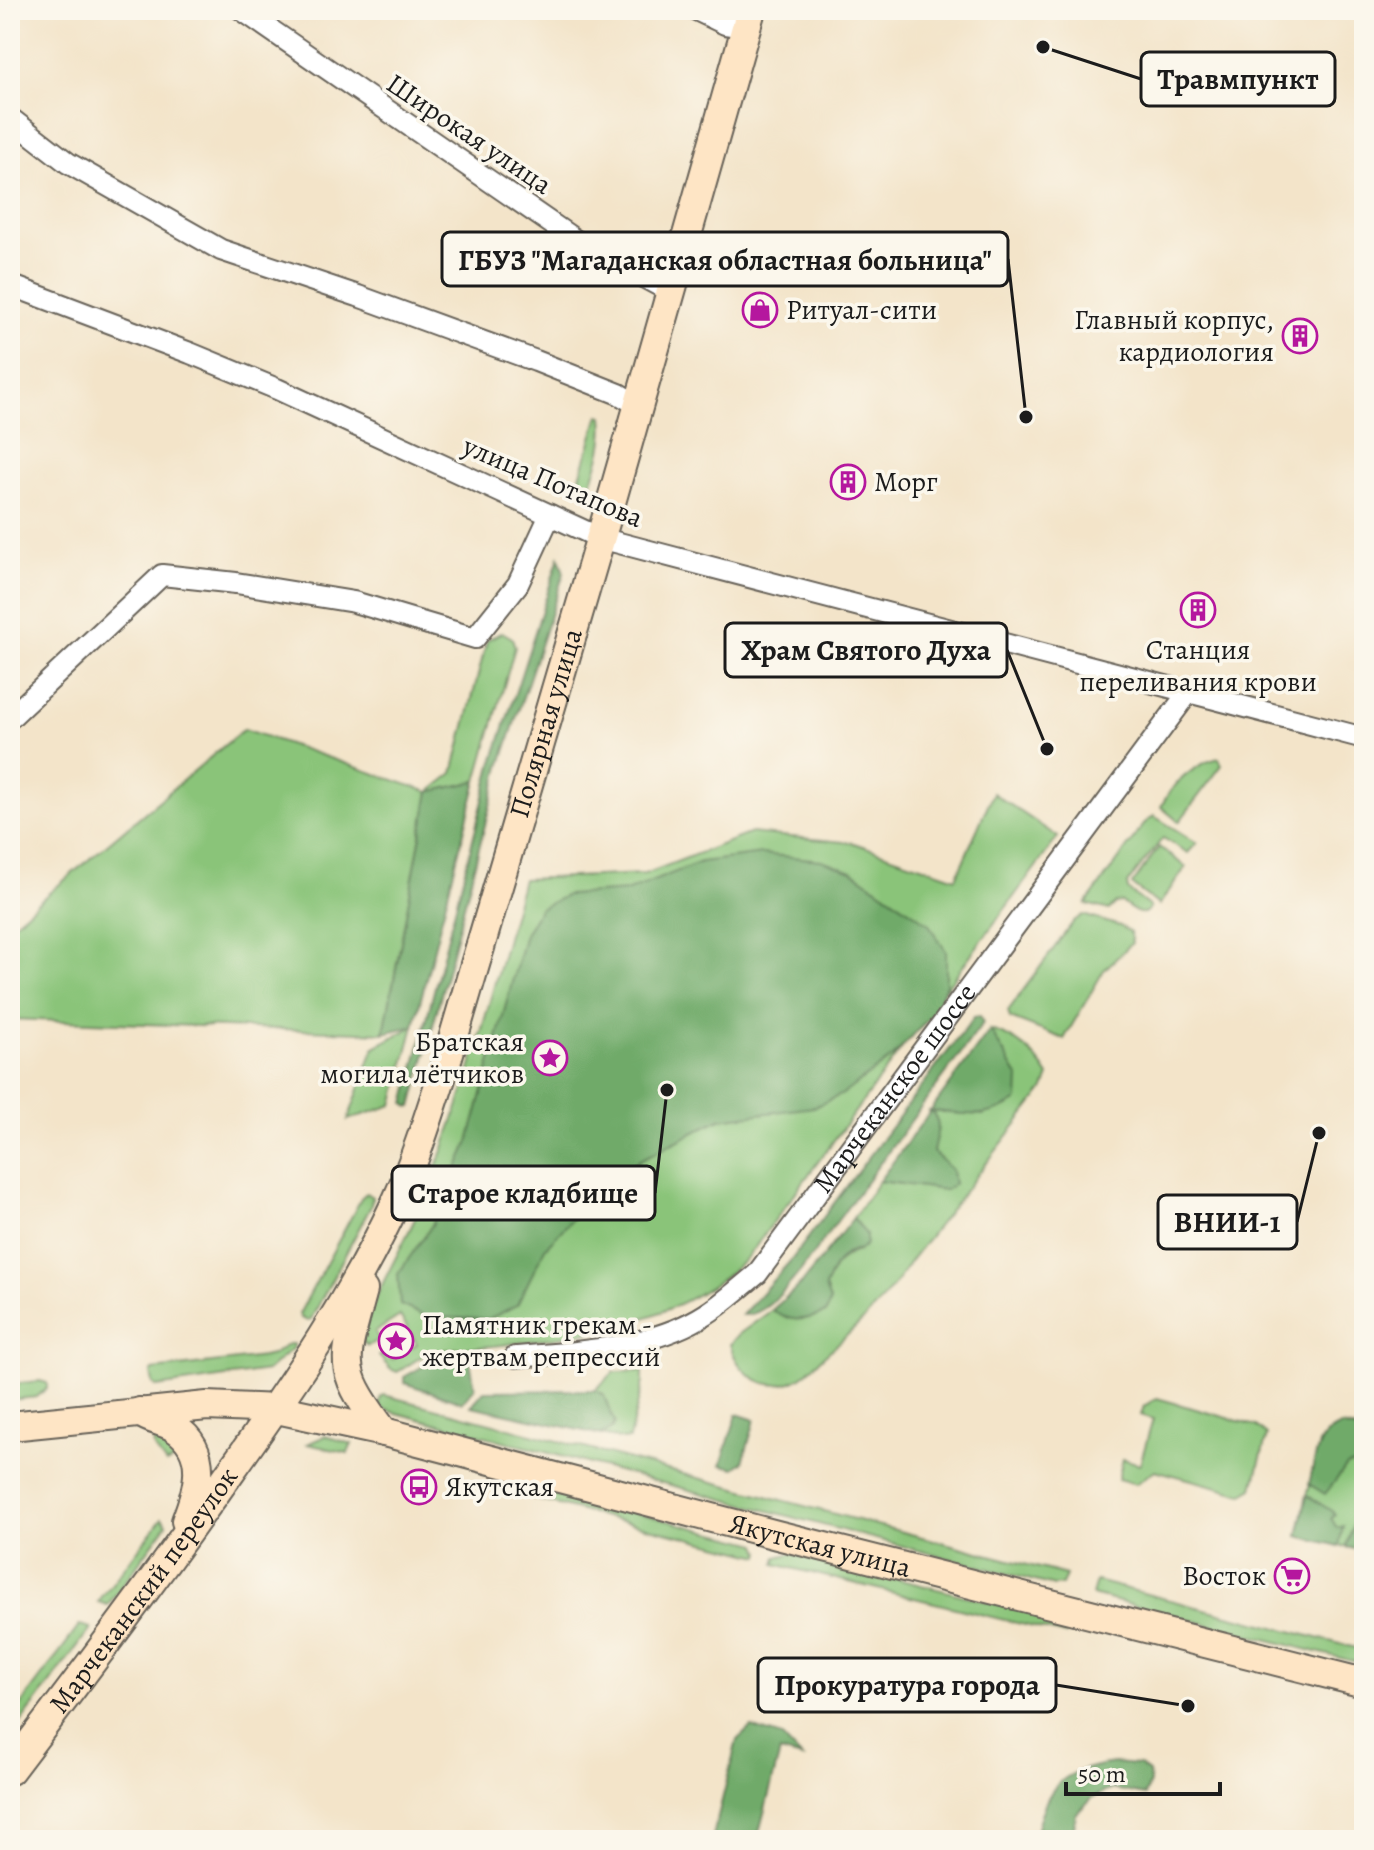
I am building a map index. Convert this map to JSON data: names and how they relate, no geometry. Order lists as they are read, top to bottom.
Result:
{
  "streets": {
    "main road": ["Полярная улица", "Якутская улица", "Марчеканский переулок"],
    "street": ["Широкая улица", "улица Потапова", "Марчеканское шоссе"]
  },
  "crossings": [
    ["Широкая улица", "Полярная улица"],
    ["улица Потапова", "Полярная улица"],
    ["улица Потапова", "Марчеканское шоссе"],
    ["Полярная улица", "Якутская улица"],
    ["Полярная улица", "Марчеканский переулок"],
    ["Якутская улица", "Марчеканский переулок"]
  ],
  "places": {
    "other": [
      "Травмпункт",
      "ГБУЗ \"Магаданская областная больница\"",
      "Храм Святого Духа",
      "Старое кладбище",
      "ВНИИ-1",
      "Прокуратура города"
    ],
    "shop": ["Ритуал-сити"],
    "building": ["Главный корпус, кардиология", "Морг", "Станция переливания крови"],
    "place": ["Братская могила лётчиков", "Памятник грекам - жертвам репрессий"],
    "bus stop": ["Якутская"],
    "supermarket": ["Восток"]
  },
  "scale_bar": "50 m"
}
